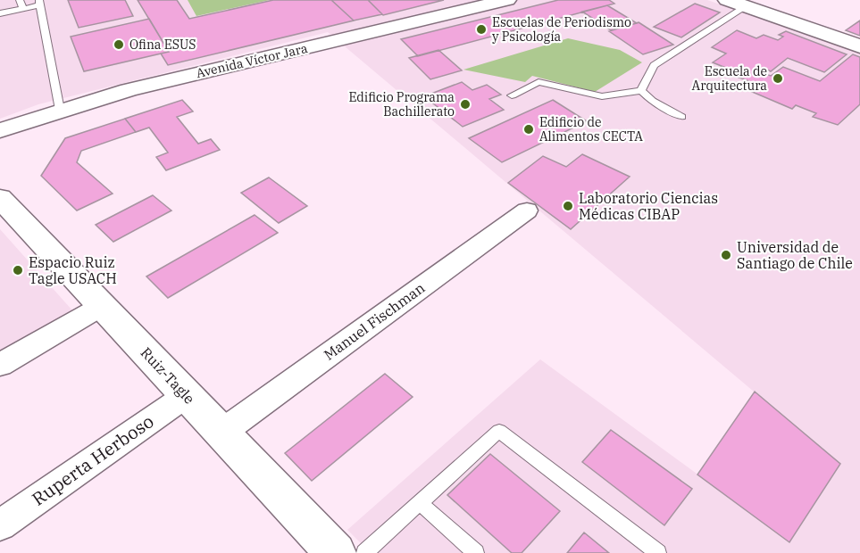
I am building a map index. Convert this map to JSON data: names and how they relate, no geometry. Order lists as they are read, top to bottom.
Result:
{
  "streets": {
    "street": [
      "Avenida Víctor Jara",
      "Manuel Fischman",
      "Ruiz-Tagle",
      "Ruperta Herboso"
    ]
  },
  "crossings": [
    ["Manuel Fischman", "Ruiz-Tagle"],
    ["Ruiz-Tagle", "Ruperta Herboso"]
  ],
  "places": [
    "Escuelas de Periodismo y Psicología",
    "Ofina ESUS",
    "Escuela de Arquitectura",
    "Edificio Programa Bachillerato",
    "Edificio de Alimentos CECTA",
    "Laboratorio Ciencias Médicas CIBAP",
    "Universidad de Santiago de Chile",
    "Espacio Ruiz Tagle USACH"
  ]
}
